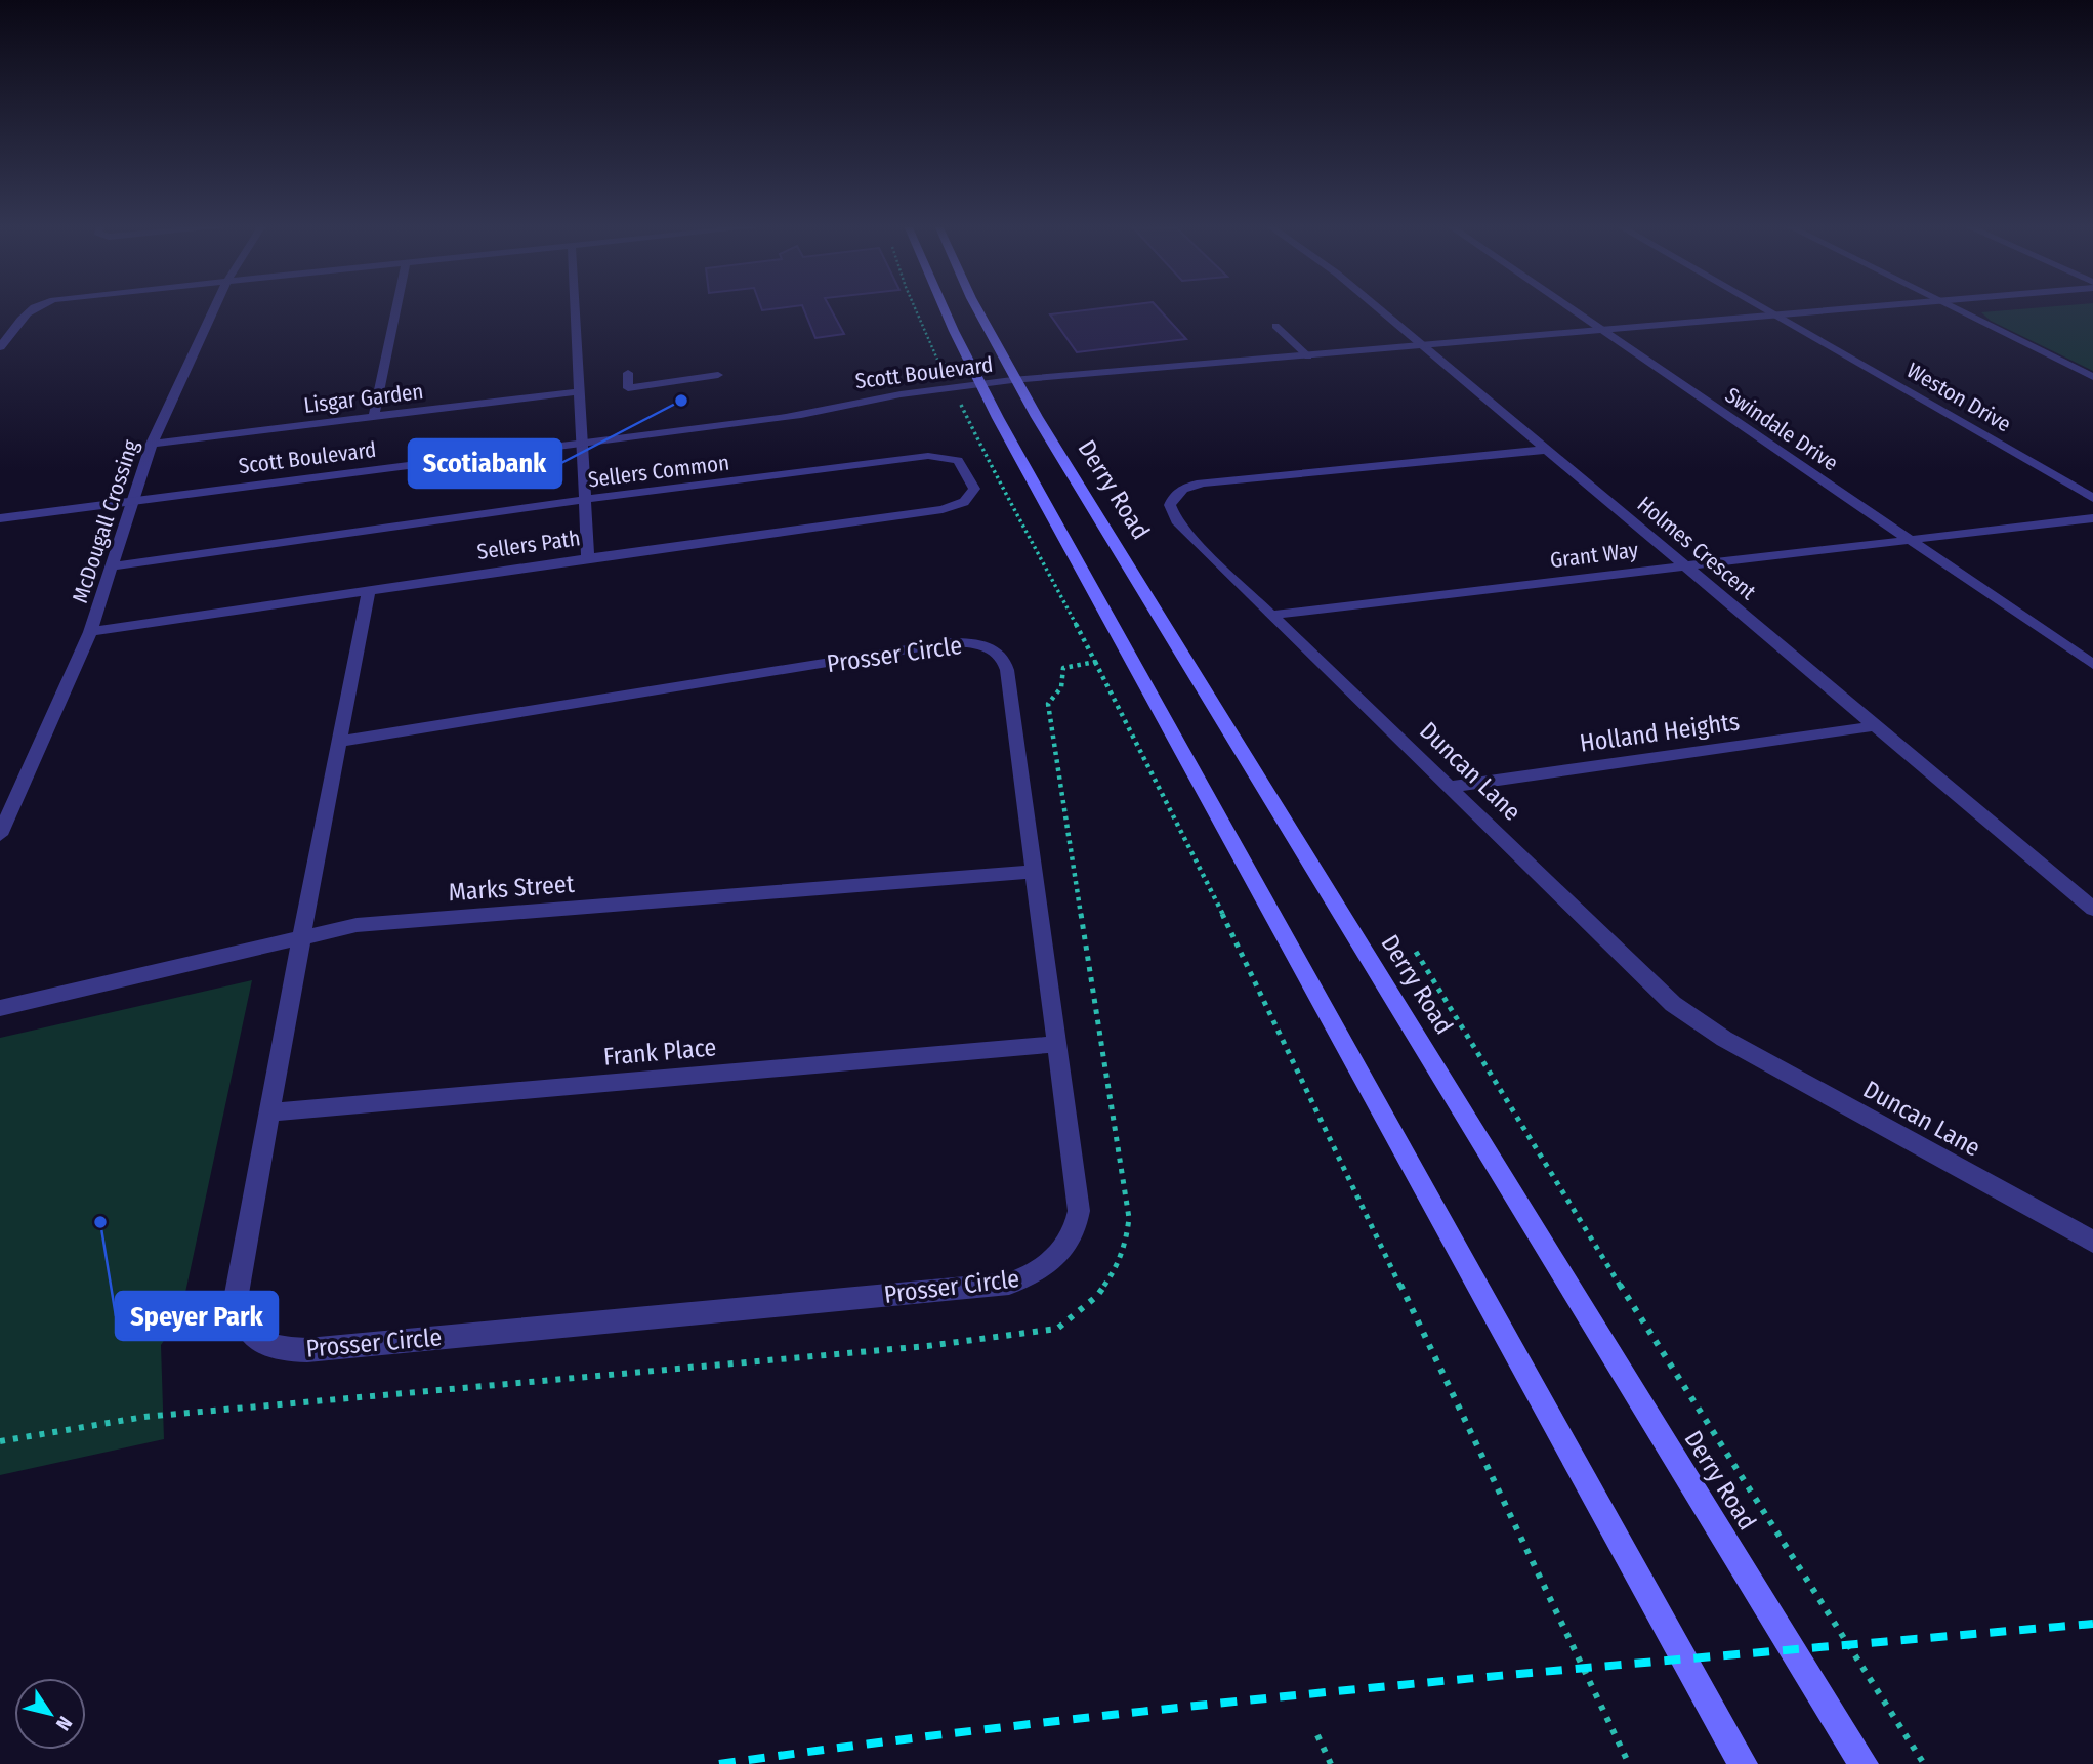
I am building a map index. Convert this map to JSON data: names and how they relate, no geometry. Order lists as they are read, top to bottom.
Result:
{
  "streets": {
    "main road": ["Derry Road"],
    "street": [
      "Scott Boulevard",
      "Weston Drive",
      "Lisgar Garden",
      "Swindale Drive",
      "Sellers Common",
      "McDougall Crossing",
      "Sellers Path",
      "Holmes Crescent",
      "Grant Way",
      "Prosser Circle",
      "Holland Heights",
      "Duncan Lane",
      "Marks Street",
      "Frank Place"
    ]
  },
  "crossings": [
    ["Scott Boulevard", "Weston Drive"],
    ["Scott Boulevard", "Swindale Drive"],
    ["Scott Boulevard", "Derry Road"],
    ["Scott Boulevard", "McDougall Crossing"],
    ["Scott Boulevard", "Holmes Crescent"],
    ["Lisgar Garden", "McDougall Crossing"],
    ["Swindale Drive", "Grant Way"],
    ["Sellers Common", "McDougall Crossing"],
    ["Sellers Common", "Sellers Path"],
    ["McDougall Crossing", "Sellers Path"],
    ["Sellers Path", "Prosser Circle"],
    ["Holmes Crescent", "Grant Way"],
    ["Holmes Crescent", "Holland Heights"],
    ["Holmes Crescent", "Duncan Lane"],
    ["Grant Way", "Duncan Lane"],
    ["Prosser Circle", "Marks Street"],
    ["Prosser Circle", "Frank Place"],
    ["Holland Heights", "Duncan Lane"]
  ],
  "places": ["Scotiabank", "Speyer Park"],
  "north": "bottom right"
}
